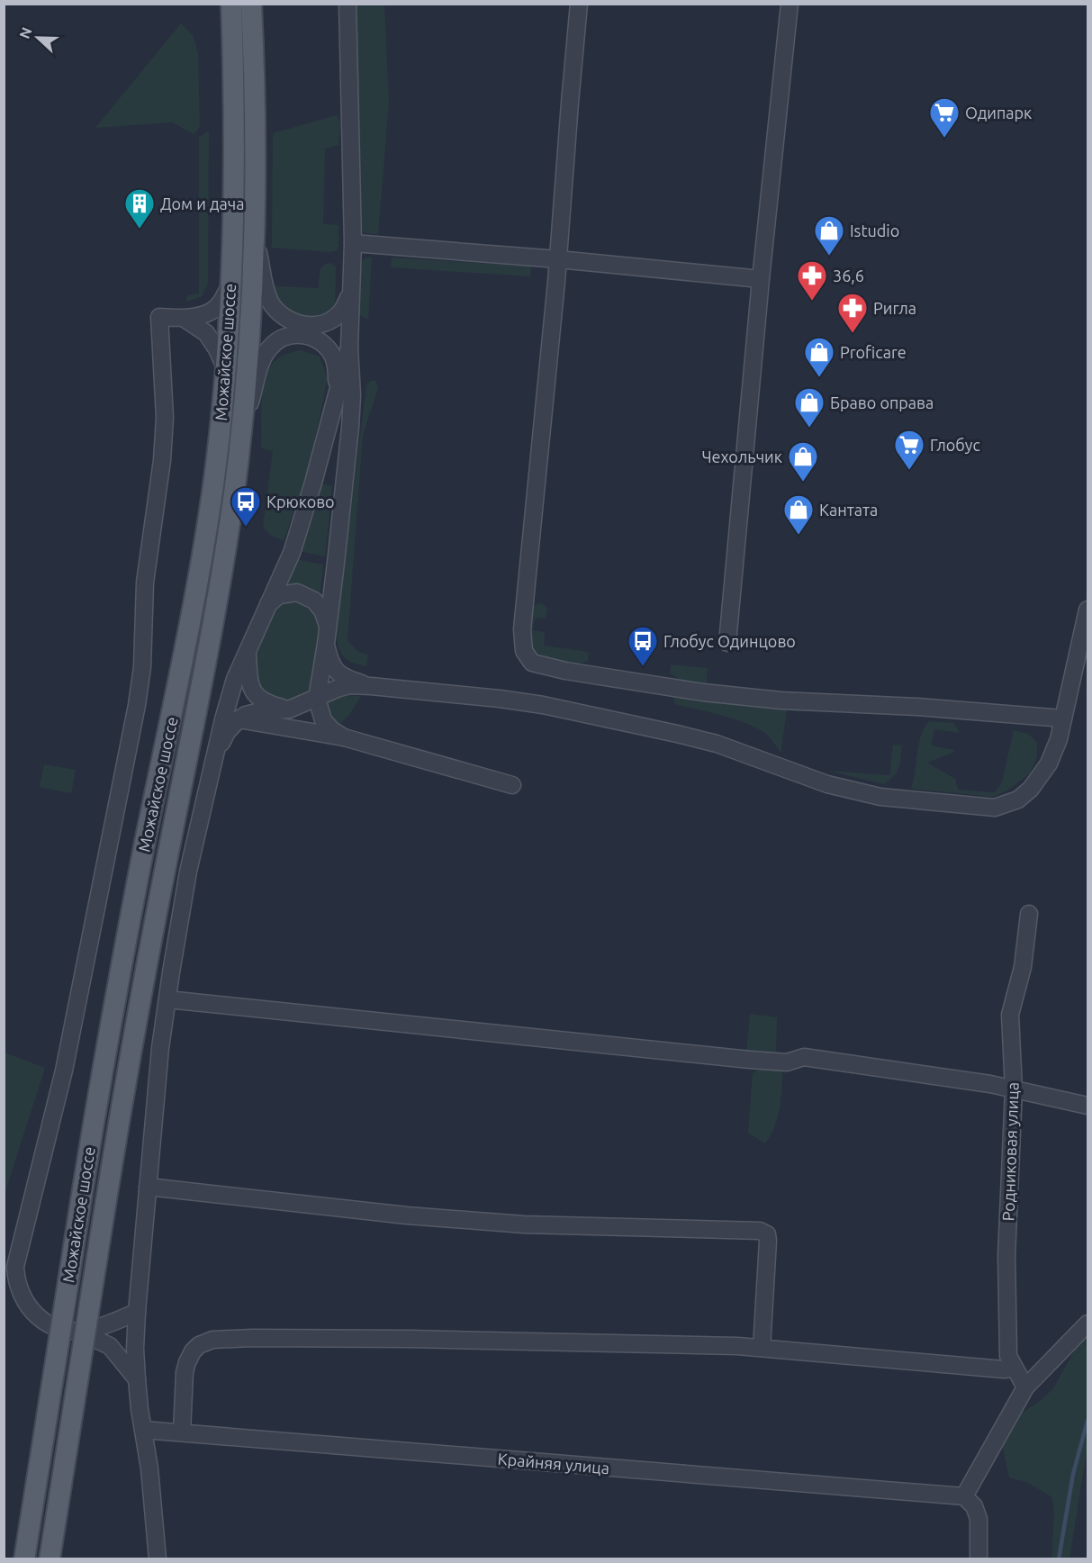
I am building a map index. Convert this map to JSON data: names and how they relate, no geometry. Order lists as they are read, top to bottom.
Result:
{
  "streets": {
    "main road": ["Можайское шоссе"],
    "street": ["Родниковая улица", "Крайняя улица"]
  },
  "places": {
    "supermarket": ["Одипарк", "Глобус"],
    "building": ["Дом и дача"],
    "shop": [
      "Istudio",
      "Proficare",
      "Браво оправа",
      "Чехольчик",
      "Кантата"
    ],
    "pharmacy": ["36,6", "Ригла"],
    "bus stop": ["Крюково", "Глобус Одинцово"]
  },
  "north": "left"
}
